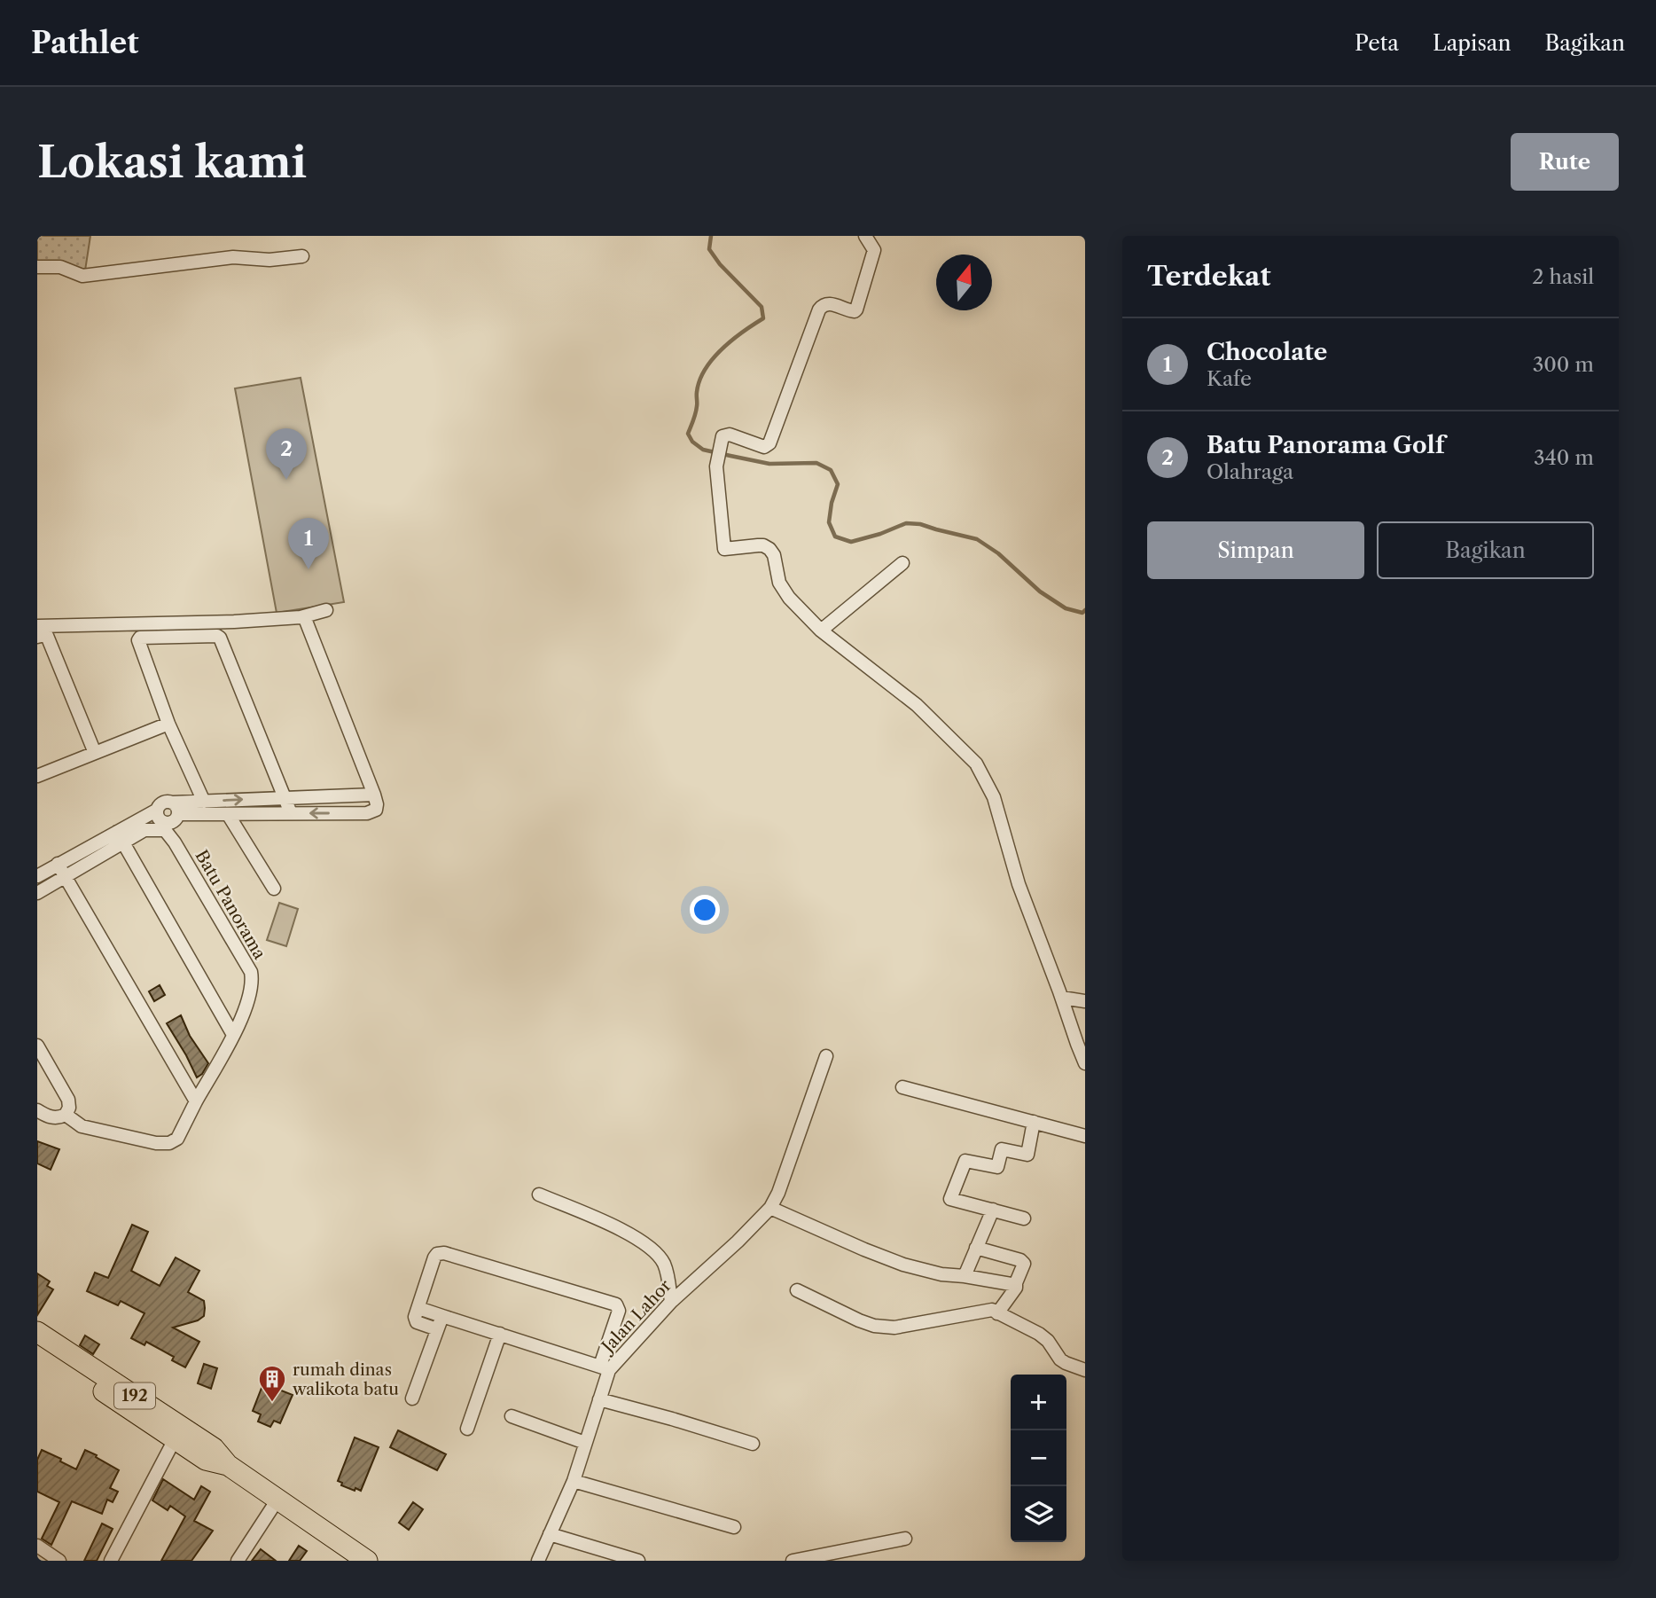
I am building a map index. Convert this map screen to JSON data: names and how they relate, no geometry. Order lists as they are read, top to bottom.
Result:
{
  "streets": {
    "main road": ["192"],
    "street": ["Batu Panorama", "Jalan Lahor"]
  },
  "places": {
    "building": ["rumah dinas walikota batu"]
  },
  "north": "top",
  "page": {
    "header": "Pathlet",
    "nav": ["Peta", "Lapisan", "Bagikan"],
    "buttons": [
      "Rute",
      ["Simpan", "Bagikan"]
    ],
    "title": "Lokasi kami",
    "heading": ["Terdekat", "2 hasil"],
    "list": [
      {
        "mark": "1",
        "name": "Chocolate",
        "note": "Kafe",
        "value": "300 m"
      },
      {
        "mark": "2",
        "name": "Batu Panorama Golf",
        "note": "Olahraga",
        "value": "340 m"
      }
    ],
    "pins": ["2", "1"],
    "map_buttons": ["+", "−"]
  }
}
